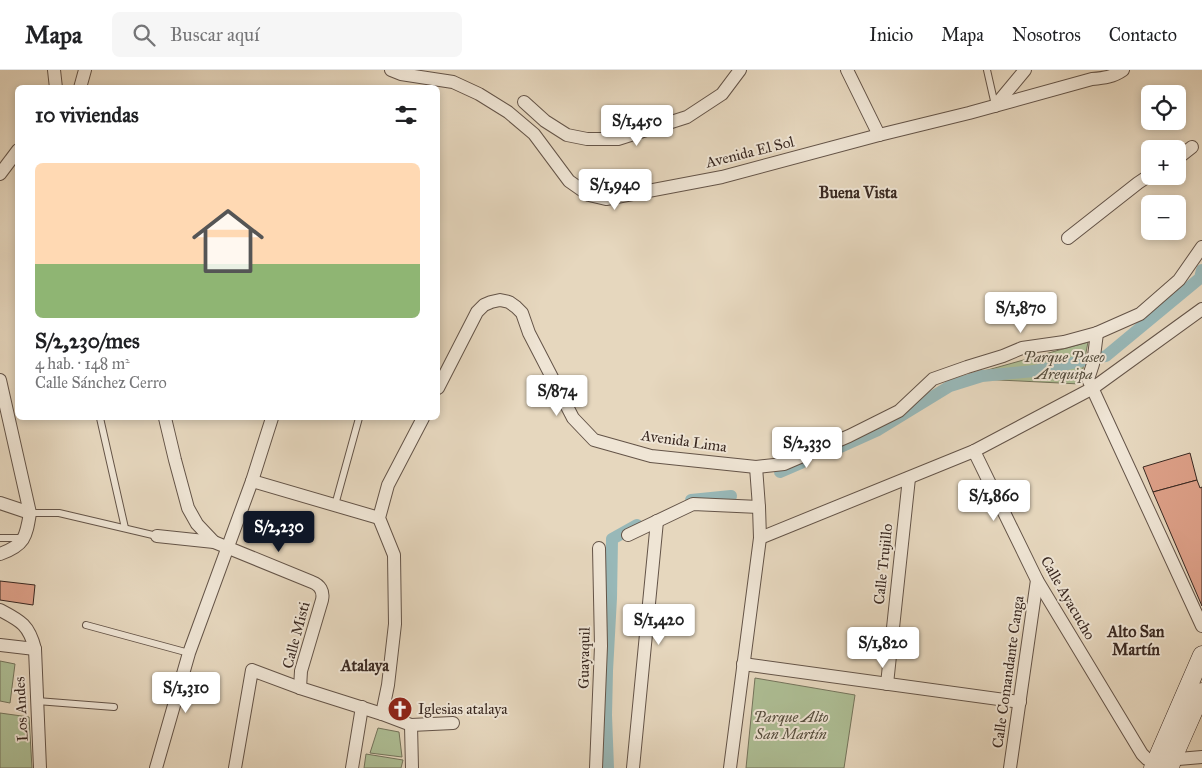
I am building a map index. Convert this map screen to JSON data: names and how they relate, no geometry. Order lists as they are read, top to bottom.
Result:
{
  "streets": {
    "street": [
      "Avenida El Sol",
      "Avenida Lima",
      "Calle Trujillo",
      "Calle Ayacucho",
      "Calle Misti",
      "Guayaquil",
      "Calle Comandante Canga",
      "Los Andes"
    ]
  },
  "crossings": [
    ["Calle Ayacucho", "Calle Comandante Canga"]
  ],
  "districts": ["Buena Vista", "Alto San Martín", "Atalaya"],
  "parks": ["Parque Paseo Arequipa", "Parque Alto San Martín"],
  "places": {
    "church": ["Iglesias atalaya"]
  },
  "page": {
    "header": "Mapa",
    "search": "Buscar aquí",
    "nav": [
      "Inicio",
      "Mapa",
      "Nosotros",
      "Contacto"
    ],
    "map_buttons": ["+", "−"],
    "heading": "10 viviendas",
    "price": [
      "S/1,450",
      "S/1,940",
      "S/1,870",
      "S/874",
      "S/2,330",
      "S/1,860",
      "S/2,230",
      "S/1,420",
      "S/1,820",
      "S/1,310"
    ],
    "list": [
      {
        "name": "S/2,230/mes",
        "note": "4 hab. · 148 m² · Calle Sánchez Cerro"
      }
    ]
  }
}
